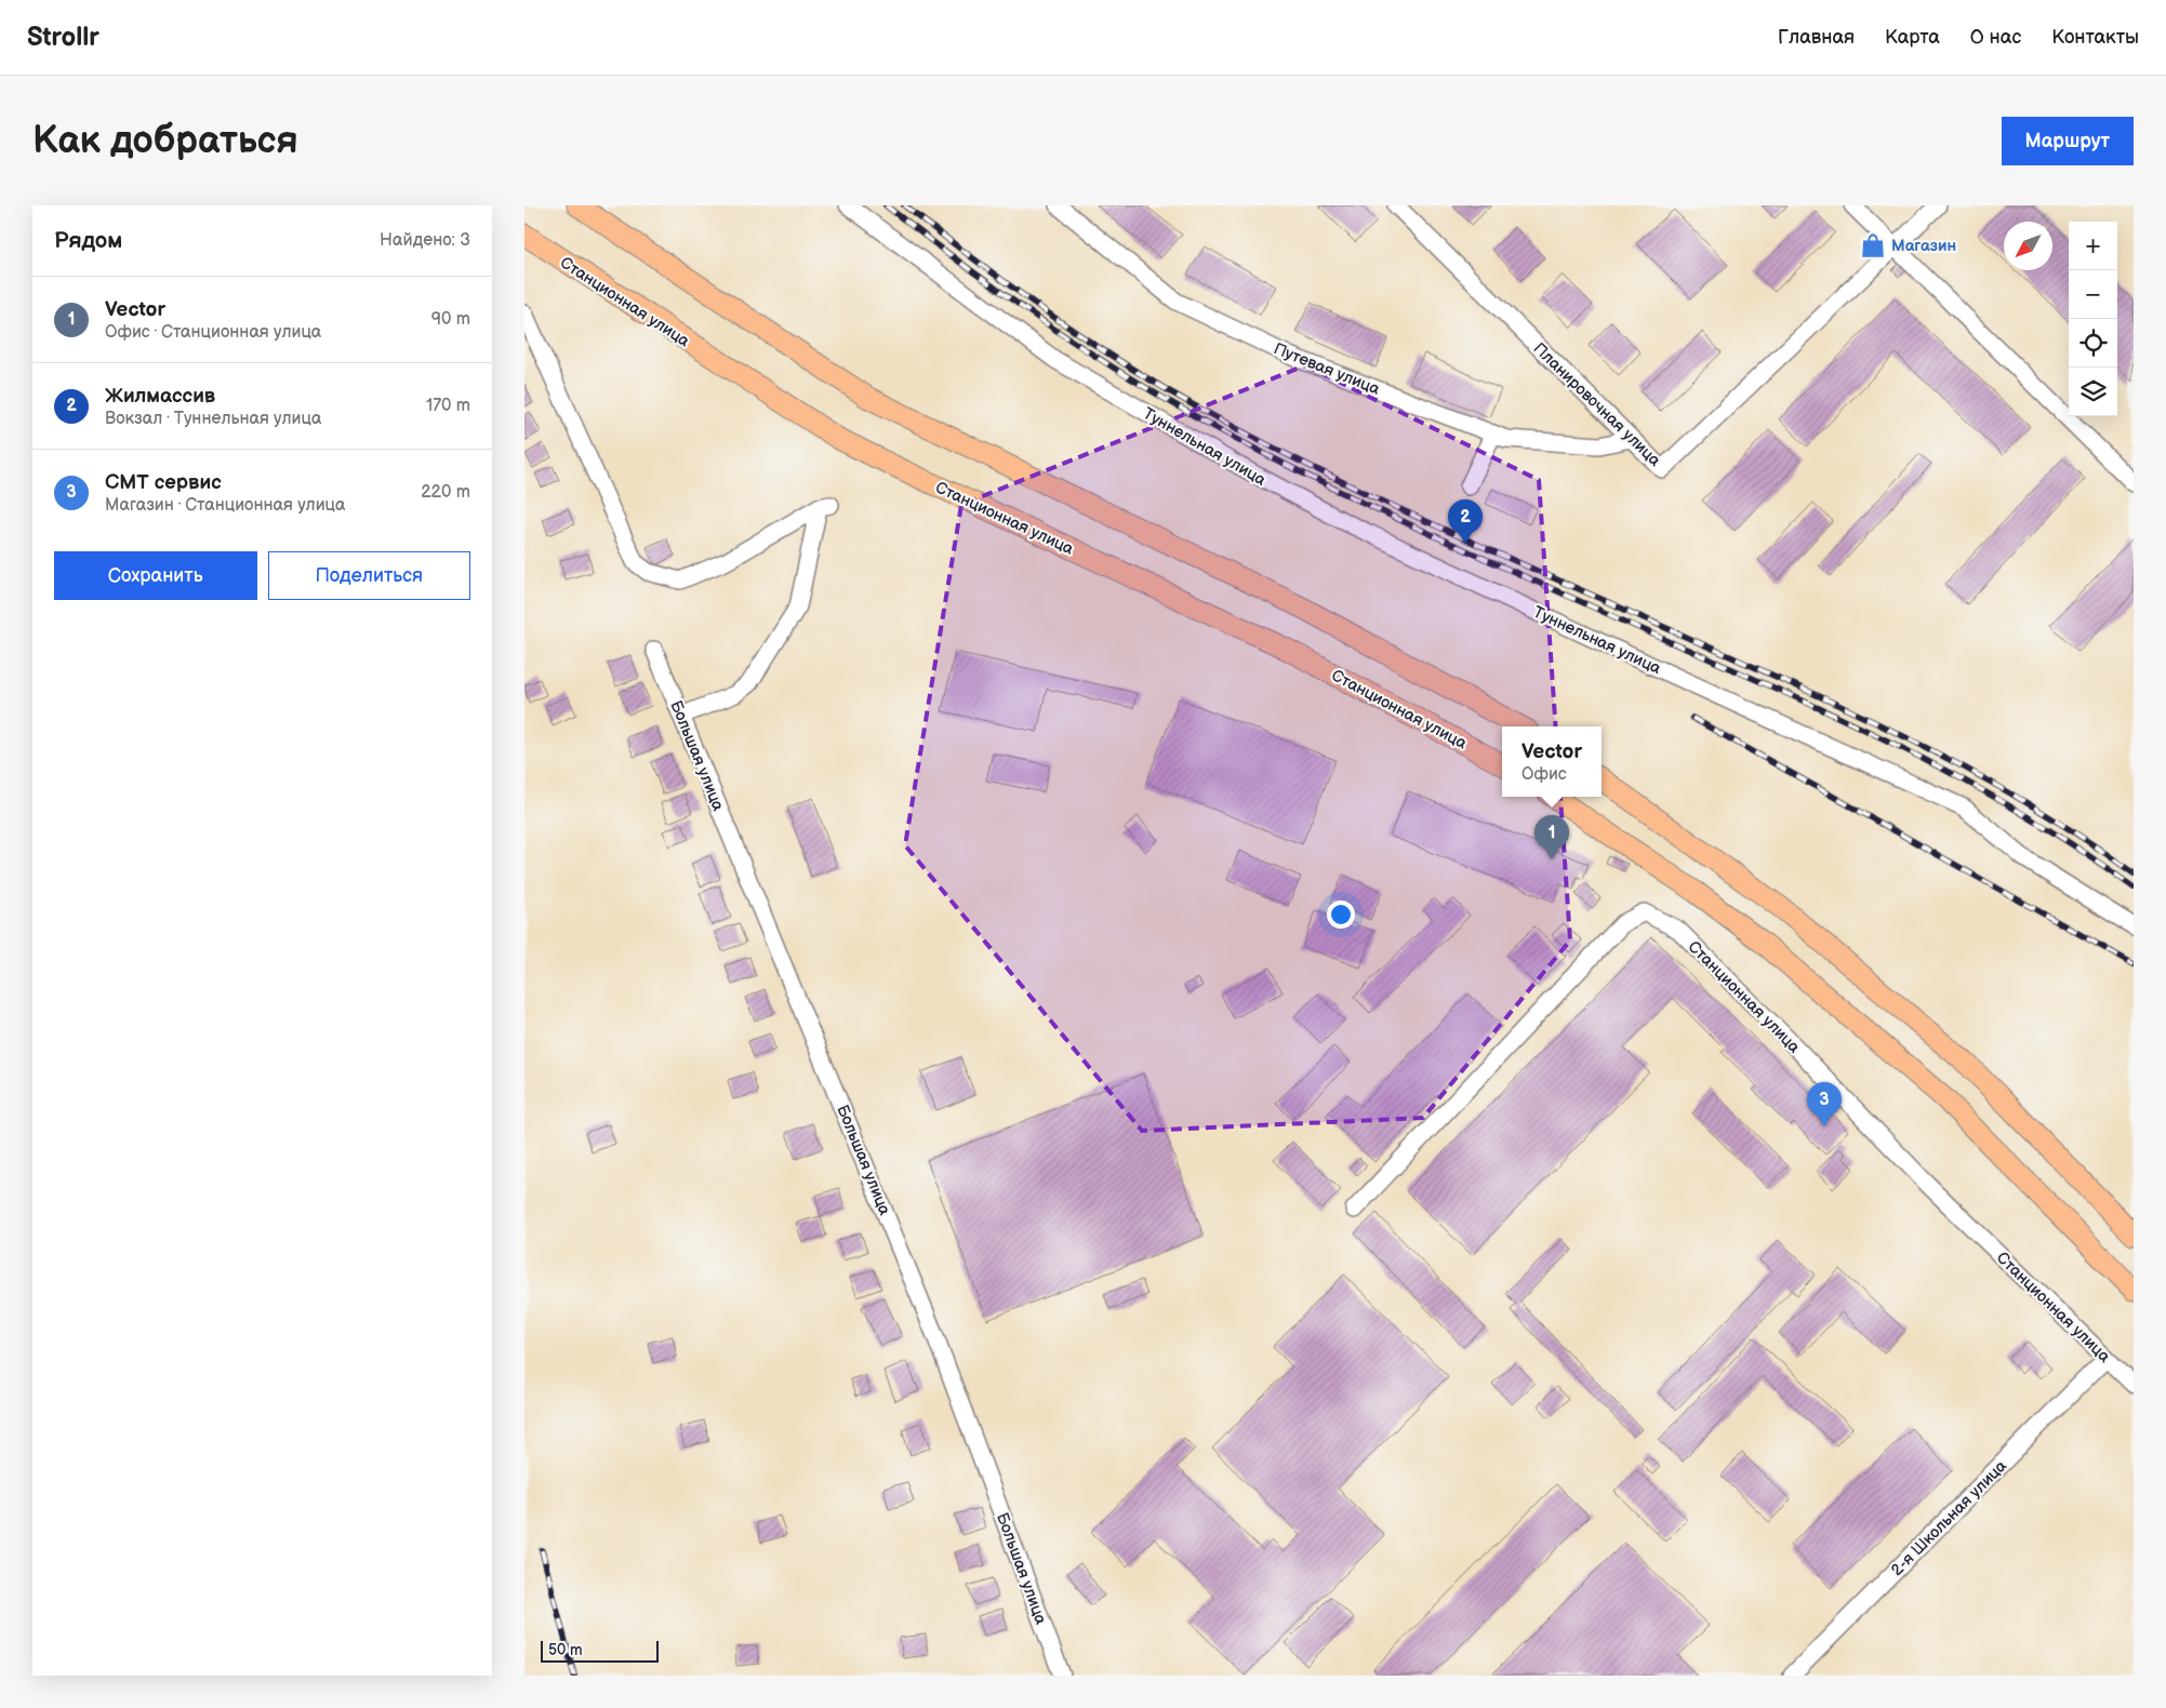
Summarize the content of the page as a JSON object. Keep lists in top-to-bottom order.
{
  "streets": {
    "main road": ["Станционная улица"],
    "street": [
      "Путевая улица",
      "Планировочная улица",
      "Туннельная улица",
      "Большая улица",
      "2-я Школьная улица"
    ]
  },
  "crossings": [
    ["Станционная улица", "2-я Школьная улица"],
    ["Путевая улица", "Планировочная улица"]
  ],
  "places": {
    "shop": ["Магазин"]
  },
  "scale_bar": "50 m",
  "north": "bottom left",
  "page": {
    "header": "Strollr",
    "nav": [
      "Главная",
      "Карта",
      "О нас",
      "Контакты"
    ],
    "buttons": [
      "Маршрут",
      ["Сохранить", "Поделиться"]
    ],
    "title": "Как добраться",
    "heading": ["Рядом", "Найдено: 3"],
    "map_buttons": ["+", "−"],
    "list": [
      {
        "mark": "1",
        "name": "Vector",
        "note": "Офис · Станционная улица",
        "value": "90 m"
      },
      {
        "mark": "2",
        "name": "Жилмассив",
        "note": "Вокзал · Туннельная улица",
        "value": "170 m"
      },
      {
        "mark": "3",
        "name": "СМТ сервис",
        "note": "Магазин · Станционная улица",
        "value": "220 m"
      }
    ],
    "pins": ["2", "1", "3"],
    "popup": ["Vector", "Офис"],
    "scale": "50 m"
  }
}
